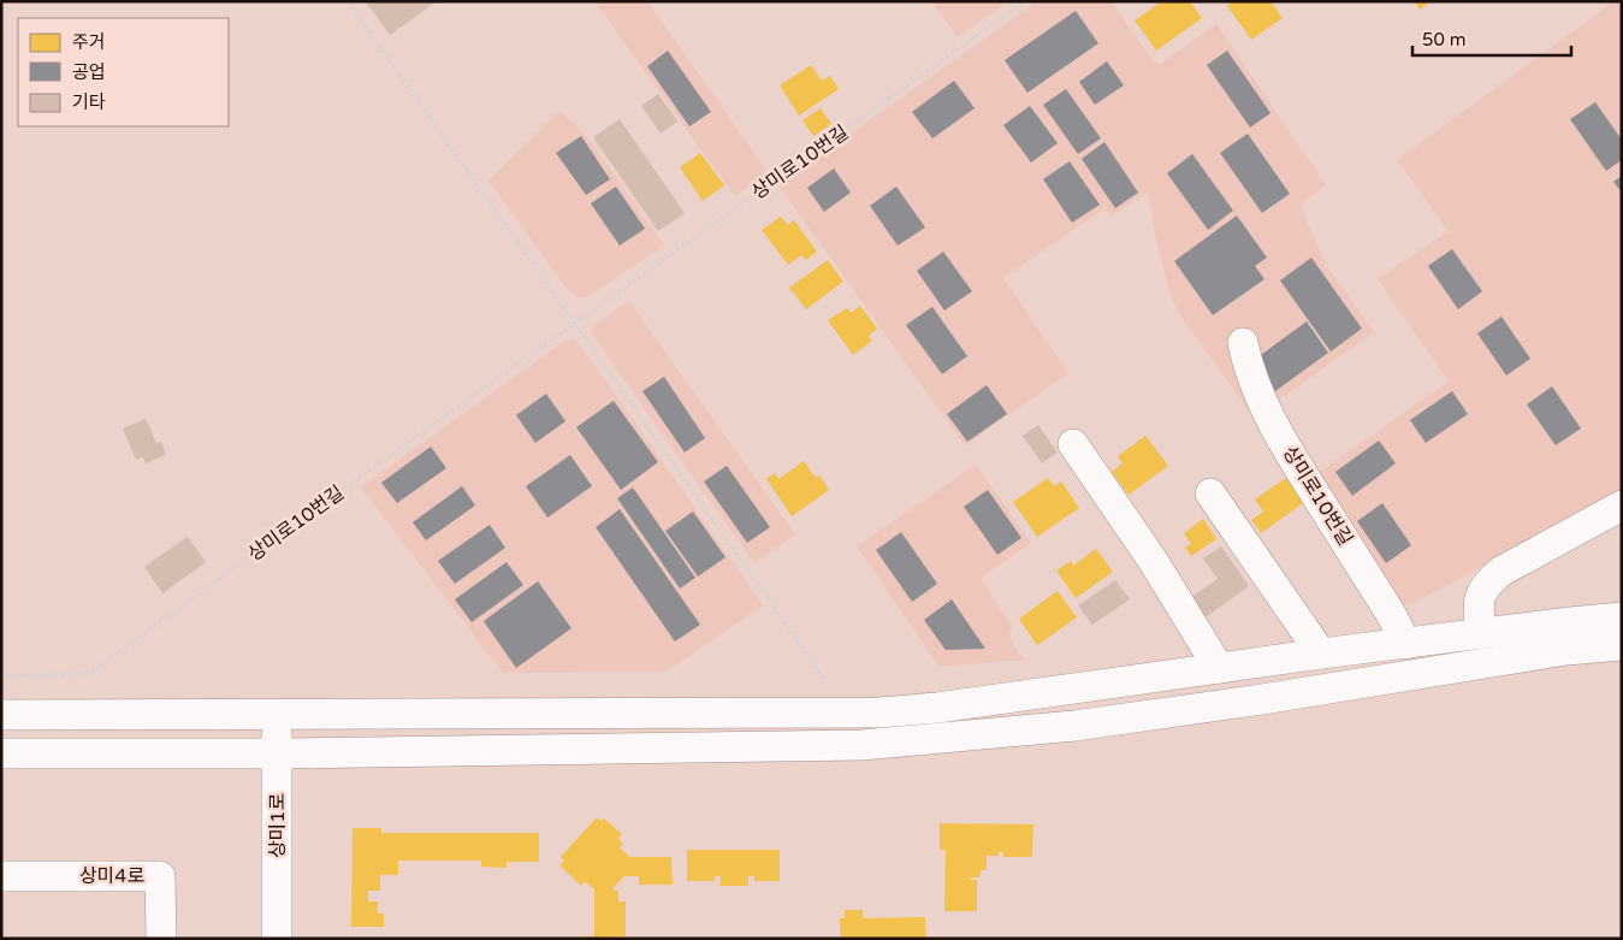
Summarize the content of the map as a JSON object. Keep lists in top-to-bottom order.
{
  "streets": {
    "street": ["상미로10번길", "상미1로", "상미4로"]
  },
  "legend": ["주거", "공업", "기타"],
  "scale_bar": "50 m"
}
